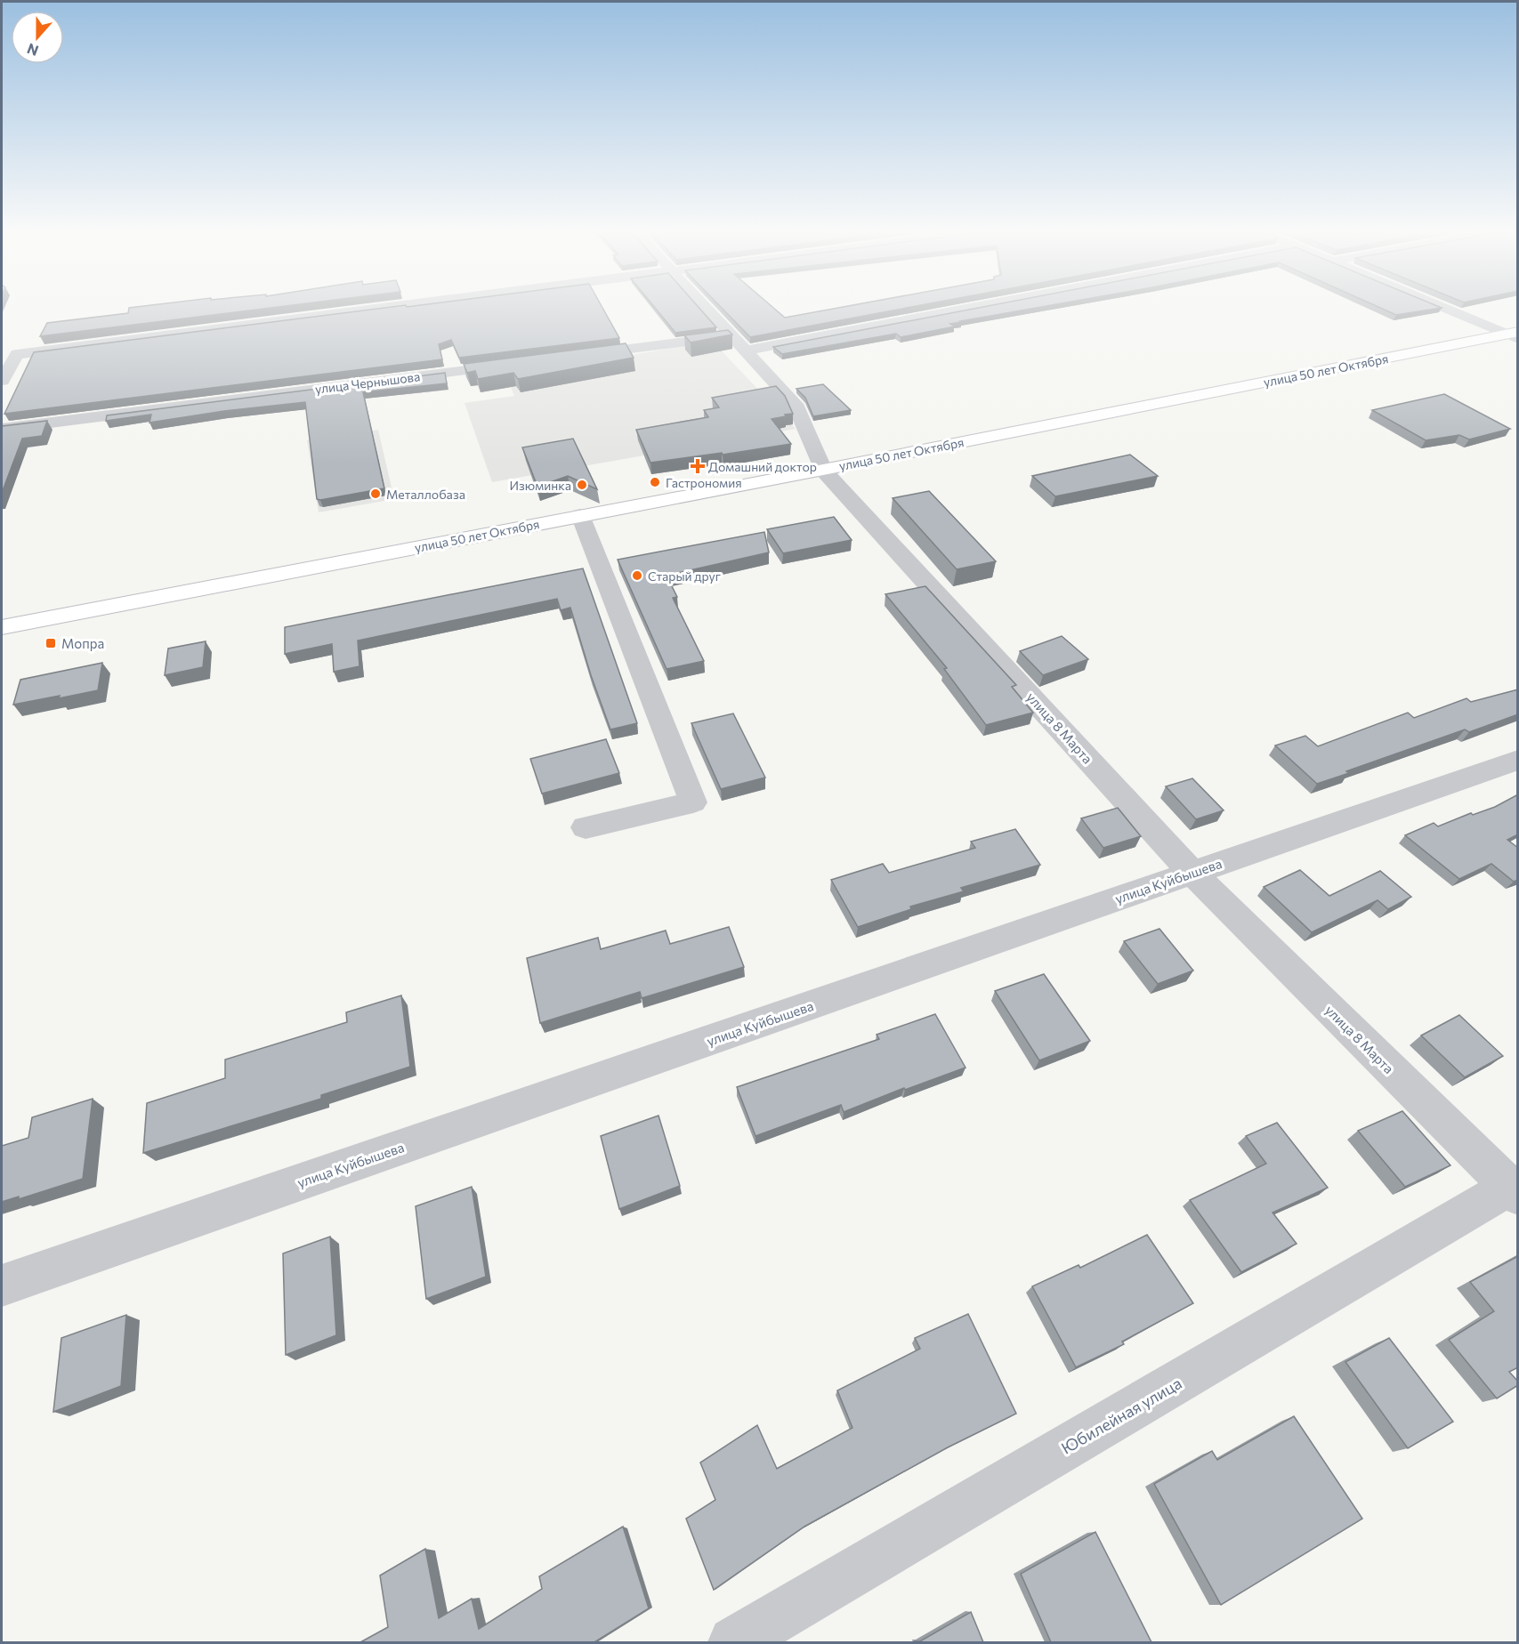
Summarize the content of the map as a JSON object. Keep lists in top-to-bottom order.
{
  "streets": {
    "main road": ["улица 50 лет Октября"],
    "street": [
      "улица Чернышова",
      "улица 8 Марта",
      "улица Куйбышева",
      "Юбилейная улица"
    ]
  },
  "crossings": [
    ["улица 50 лет Октября", "улица 8 Марта"],
    ["улица 8 Марта", "улица Куйбышева"],
    ["улица 8 Марта", "Юбилейная улица"]
  ],
  "places": {
    "health": ["Домашний доктор"],
    "other": [
      "Гастрономия",
      "Изюминка",
      "Металлобаза",
      "Старый друг"
    ],
    "transit": ["Мопра"]
  },
  "north": "bottom"
}
